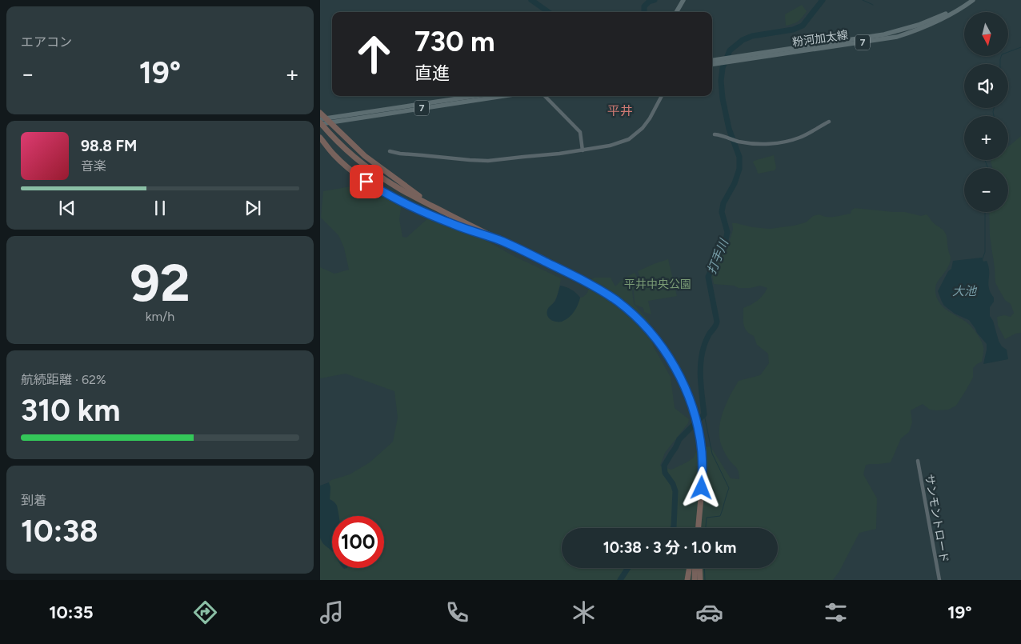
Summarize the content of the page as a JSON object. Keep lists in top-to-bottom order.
{
  "streets": {
    "main road": ["粉河加太線", "7"],
    "street": ["サンモントロード"]
  },
  "districts": ["平井"],
  "water": ["打手川", "大池"],
  "parks": ["平井中央公園"],
  "north": "bottom",
  "page": {
    "tile": [
      "エアコン",
      ["92", "km/h"],
      ["航続距離 · 62%", "310 km"],
      ["到着", "10:38"]
    ],
    "map_buttons": ["+", "−"],
    "turn": ["730 m", "直進"],
    "heat": ["−", "19°", "+"],
    "song": ["98.8 FM", "音楽"],
    "limit": "100",
    "trip": "10:38 · 3 分 · 1.0 km",
    "tabs": ["10:35", "19°"]
  }
}
